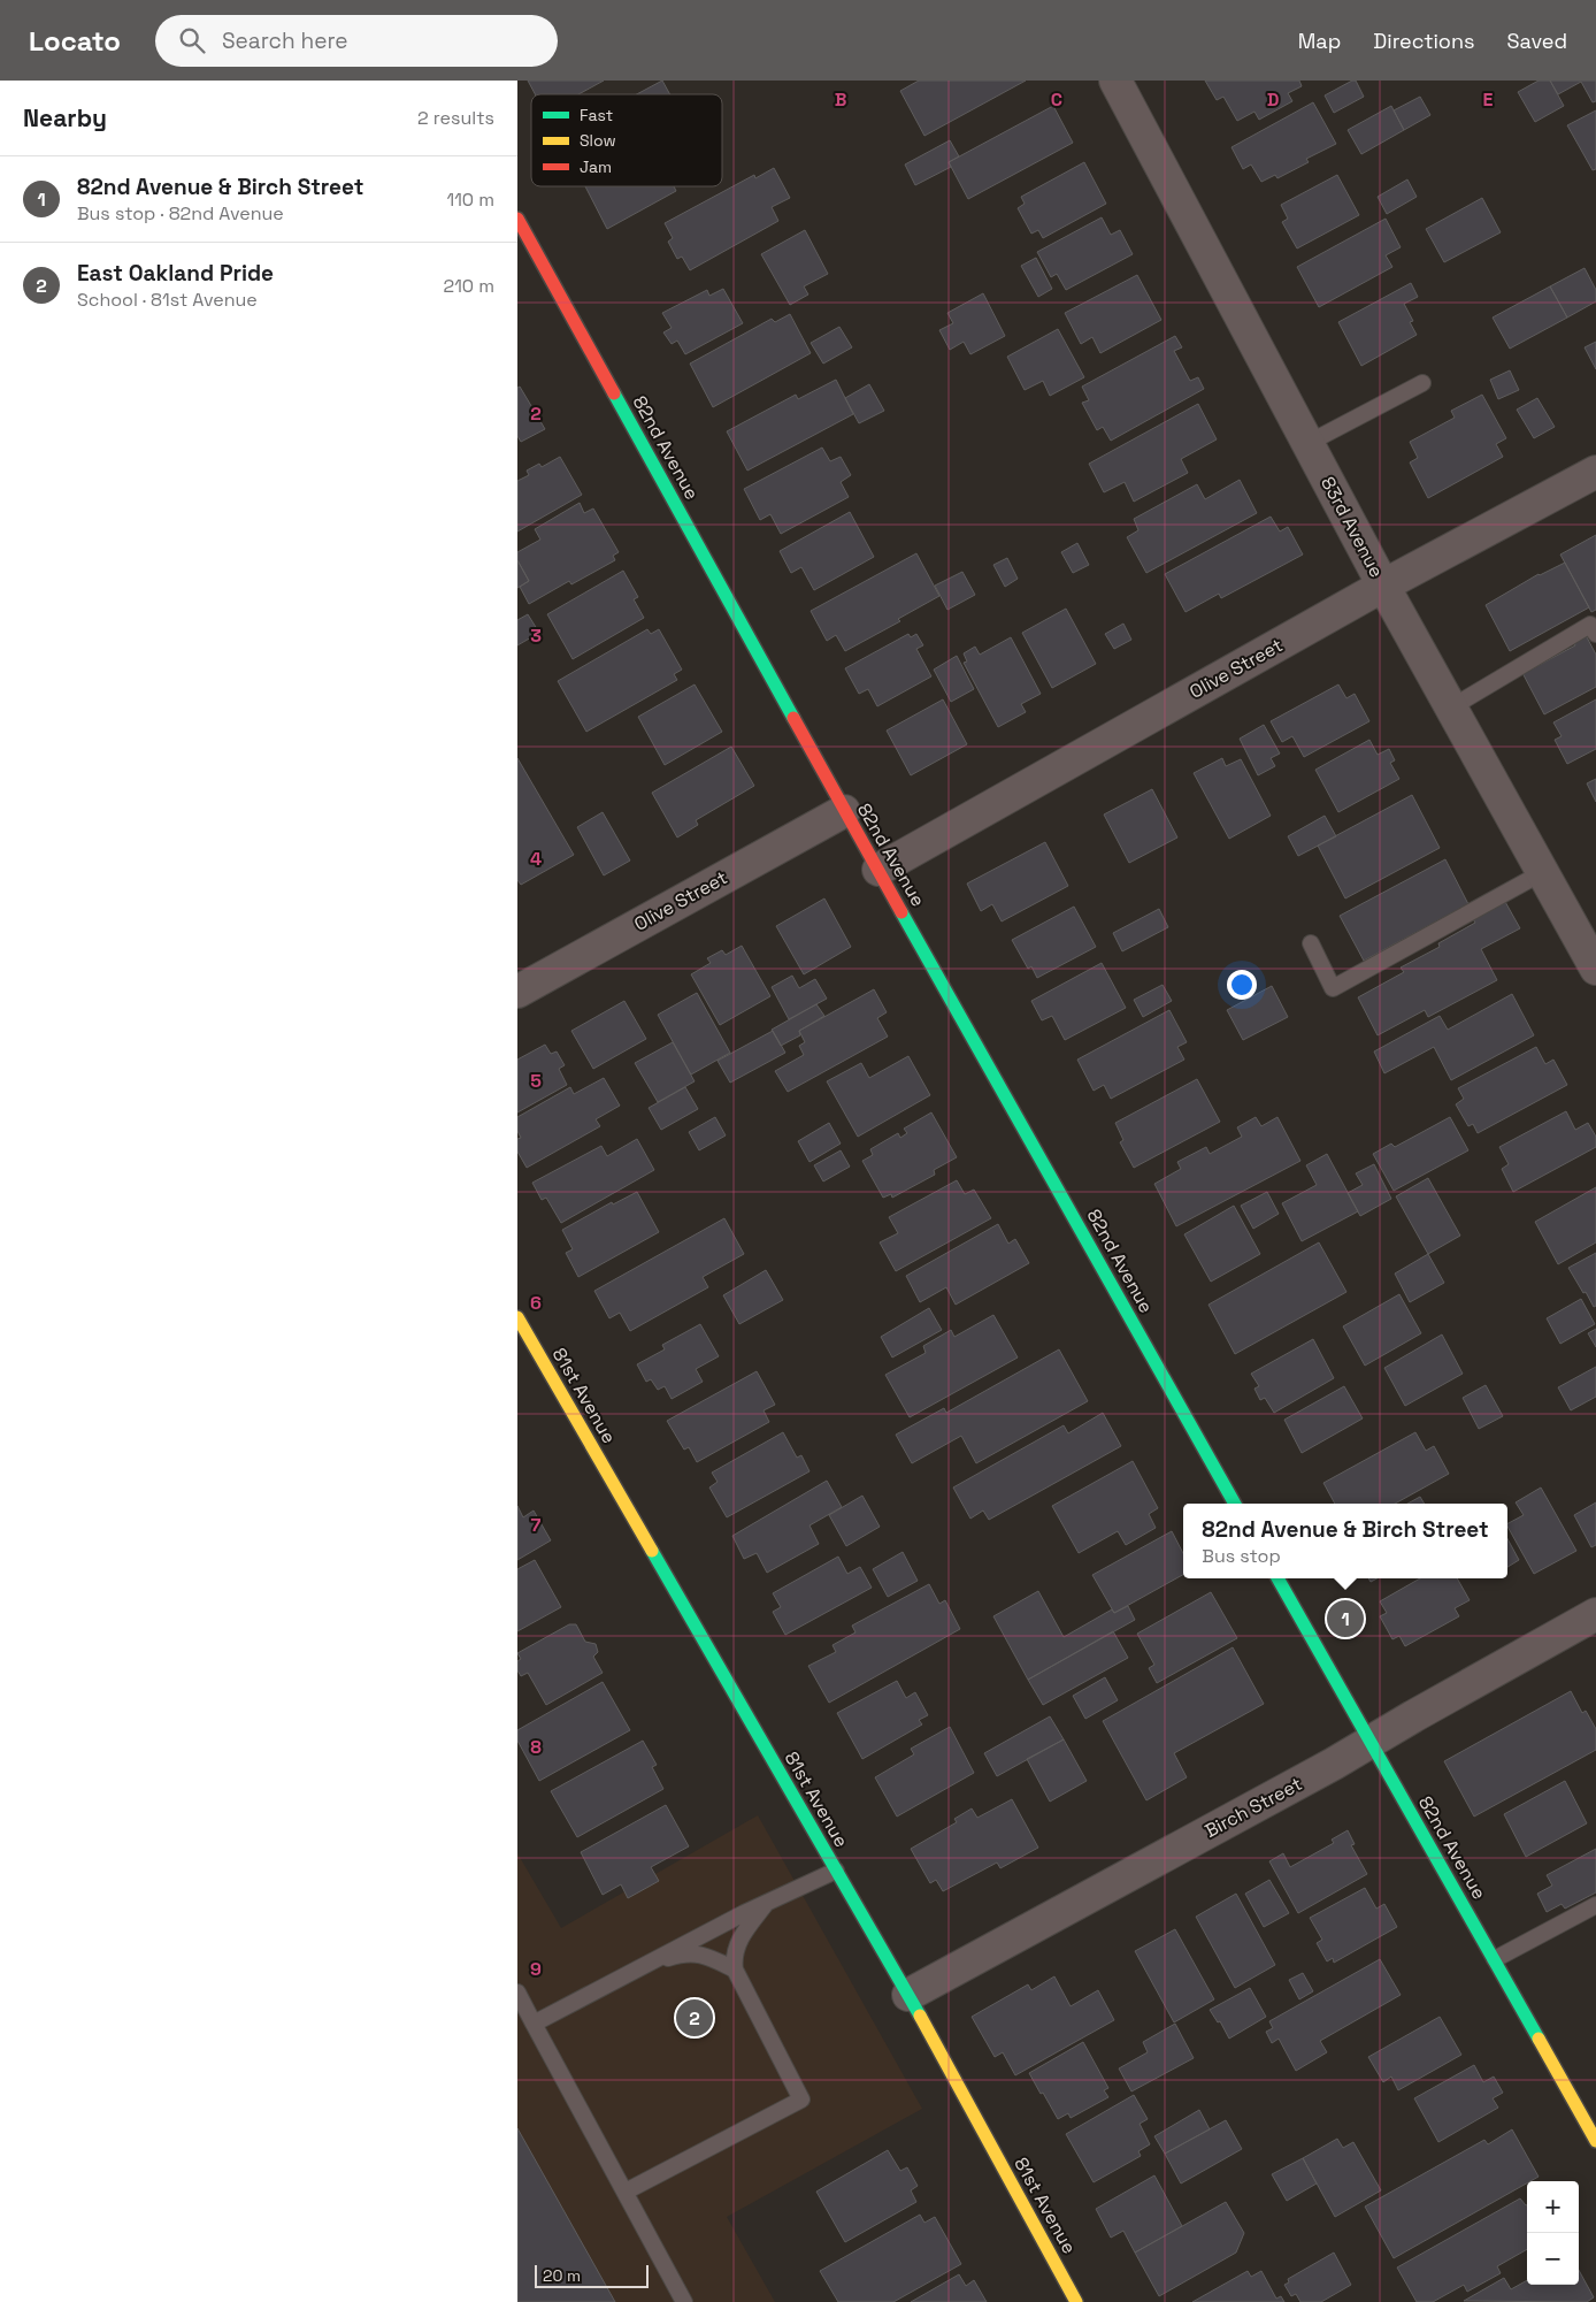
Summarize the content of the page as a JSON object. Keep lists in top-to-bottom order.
{
  "streets": {
    "street": [
      "82nd Avenue",
      "83rd Avenue",
      "Olive Street",
      "81st Avenue",
      "Birch Street"
    ]
  },
  "crossings": [
    ["82nd Avenue", "Olive Street"],
    ["82nd Avenue", "Birch Street"],
    ["83rd Avenue", "Olive Street"],
    ["81st Avenue", "Birch Street"]
  ],
  "legend": ["Fast", "Slow", "Jam"],
  "scale_bar": "20 m",
  "page": {
    "header": "Locato",
    "search": "Search here",
    "nav": ["Map", "Directions", "Saved"],
    "heading": ["Nearby", "2 results"],
    "list": [
      {
        "mark": "1",
        "name": "82nd Avenue & Birch Street",
        "note": "Bus stop · 82nd Avenue",
        "value": "110 m"
      },
      {
        "mark": "2",
        "name": "East Oakland Pride",
        "note": "School · 81st Avenue",
        "value": "210 m"
      }
    ],
    "popup": ["82nd Avenue & Birch Street", "Bus stop"],
    "pins": ["1", "2"],
    "map_buttons": ["+", "−"],
    "scale": "20 m"
  },
  "grid": {
    "columns": [
      "B",
      "C",
      "D",
      "E"
    ],
    "rows": [
      "2",
      "3",
      "4",
      "5",
      "6",
      "7",
      "8",
      "9"
    ]
  }
}
